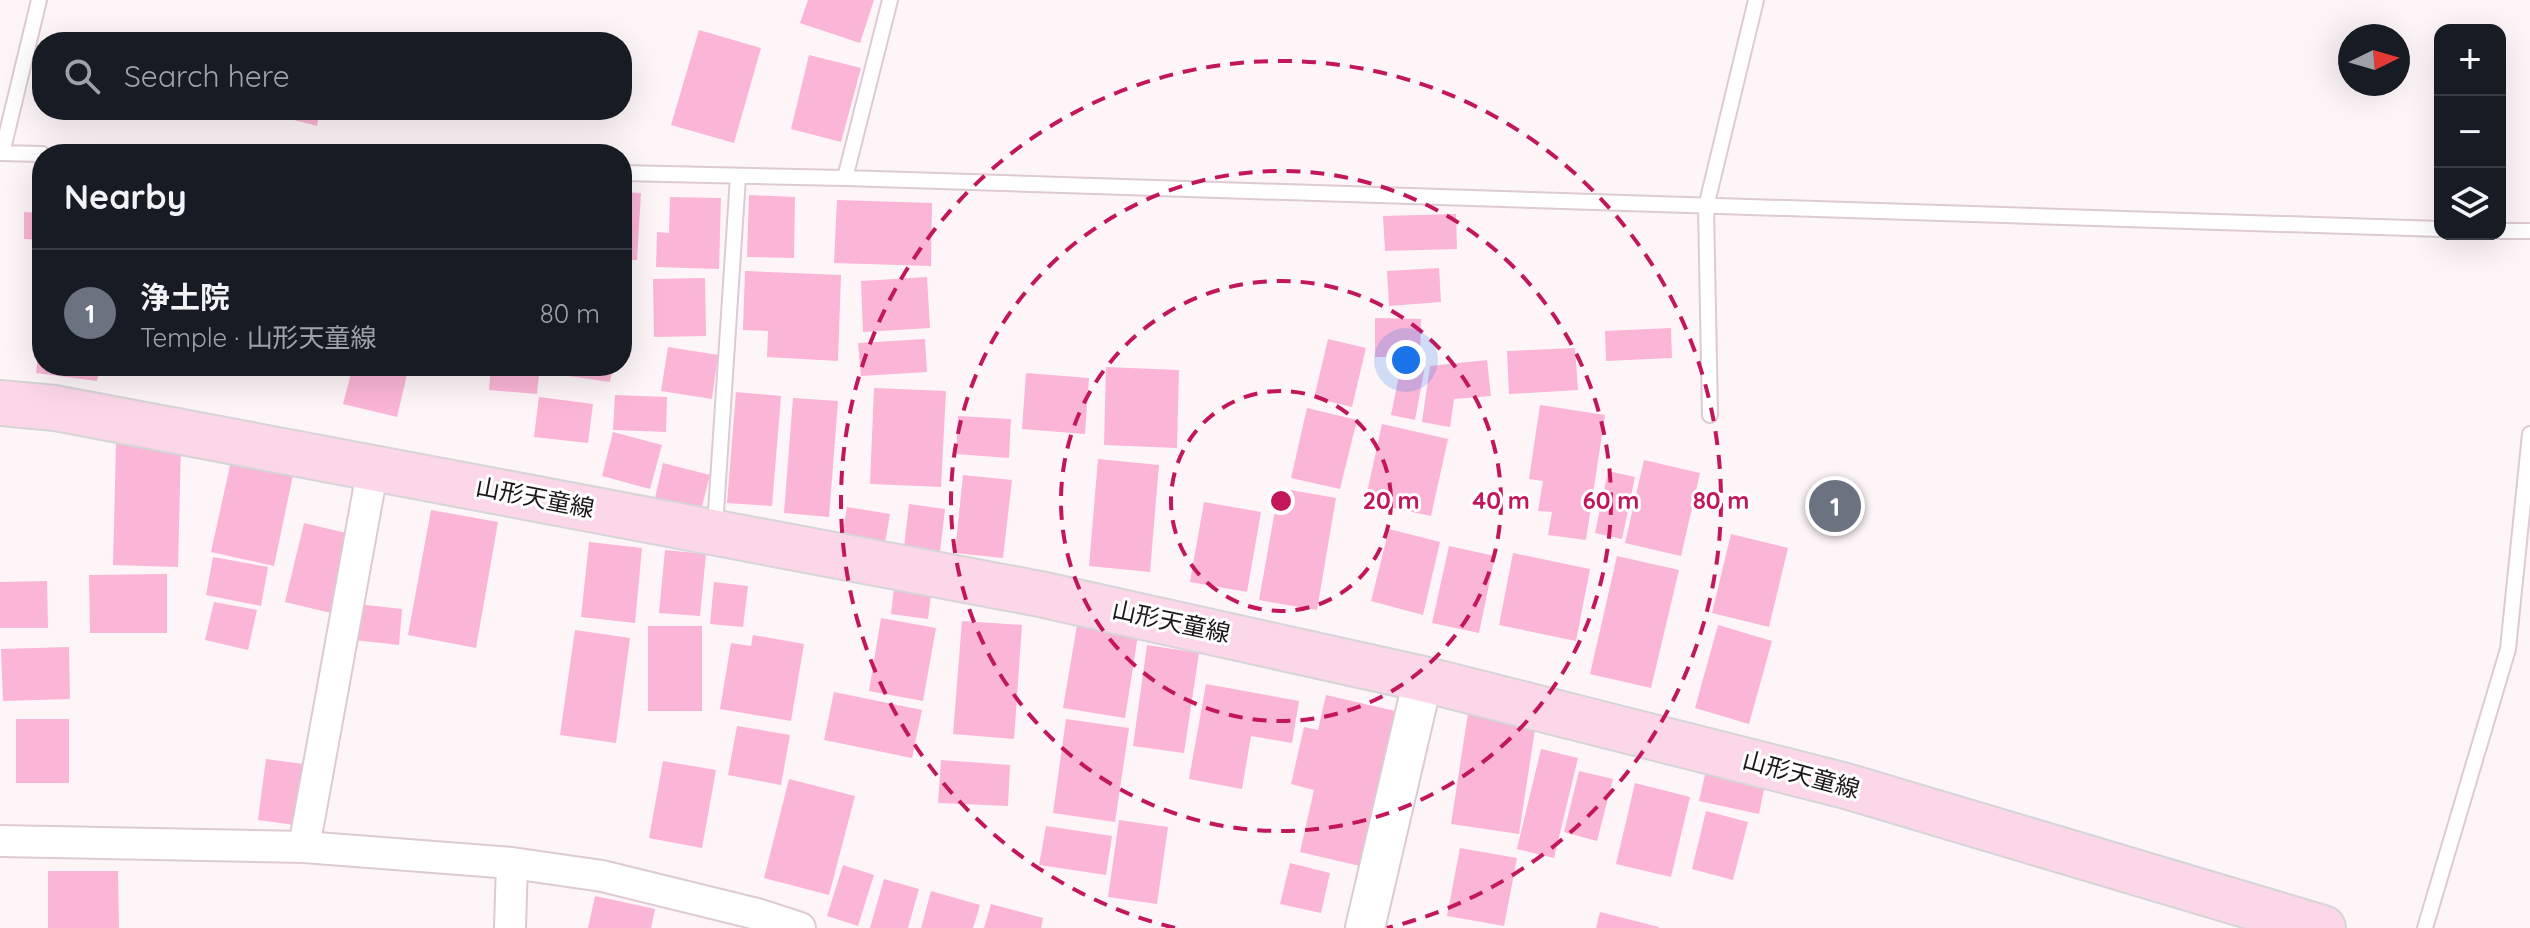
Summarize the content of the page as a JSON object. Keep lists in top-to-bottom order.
{
  "streets": {
    "main road": ["山形天童線"]
  },
  "north": "right",
  "page": {
    "map_buttons": ["+", "−"],
    "search": "Search here",
    "heading": "Nearby",
    "list": [
      {
        "mark": "1",
        "name": "浄土院",
        "note": "Temple · 山形天童線",
        "value": "80 m"
      }
    ],
    "pins": "1"
  },
  "rings": [
    "20 m",
    "40 m",
    "60 m",
    "80 m"
  ]
}
